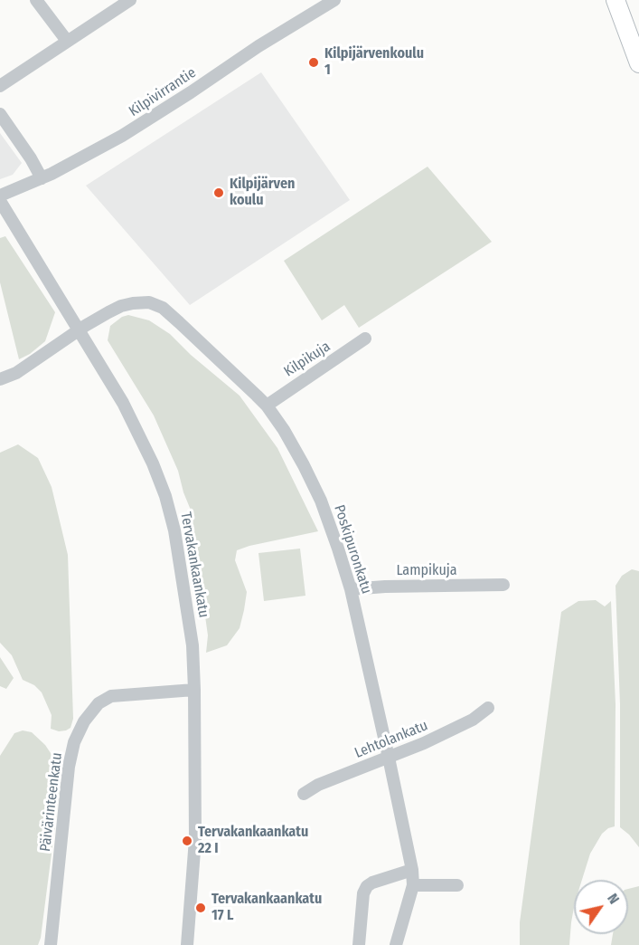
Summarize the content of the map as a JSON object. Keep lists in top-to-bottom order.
{
  "streets": {
    "street": [
      "Kilpivirrantie",
      "Kilpikuja",
      "Poskipuronkatu",
      "Tervakankaankatu",
      "Lampikuja",
      "Lehtolankatu",
      "Päivärinteenkatu"
    ]
  },
  "crossings": [
    ["Kilpikuja", "Poskipuronkatu"],
    ["Poskipuronkatu", "Tervakankaankatu"],
    ["Poskipuronkatu", "Lampikuja"],
    ["Poskipuronkatu", "Lehtolankatu"],
    ["Tervakankaankatu", "Päivärinteenkatu"]
  ],
  "places": [
    "Kilpijärvenkoulu 1",
    "Kilpijärven koulu",
    "Tervakankaankatu 22 I",
    "Tervakankaankatu 17 L"
  ],
  "north": "top right"
}
